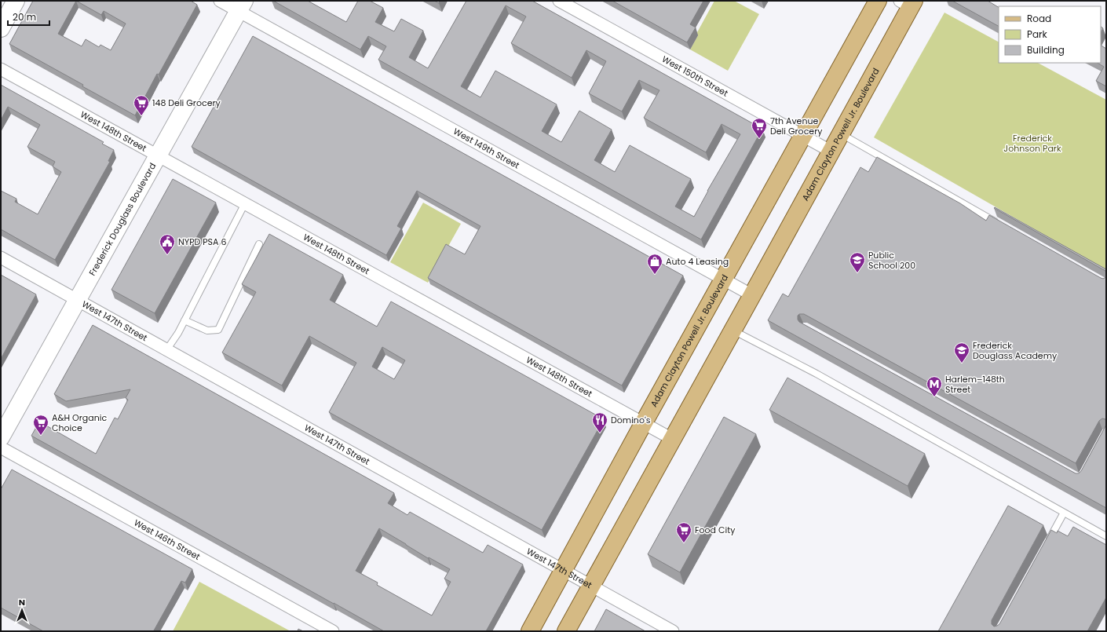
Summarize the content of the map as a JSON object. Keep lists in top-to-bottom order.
{
  "streets": {
    "main road": ["Adam Clayton Powell Jr. Boulevard", "Frederick Douglass Boulevard"],
    "street": [
      "West 150th Street",
      "West 148th Street",
      "West 149th Street",
      "West 147th Street",
      "West 146th Street"
    ]
  },
  "crossings": [
    ["West 150th Street", "Adam Clayton Powell Jr. Boulevard"],
    ["West 148th Street", "Adam Clayton Powell Jr. Boulevard"],
    ["West 148th Street", "Frederick Douglass Boulevard"],
    ["Adam Clayton Powell Jr. Boulevard", "West 149th Street"],
    ["Adam Clayton Powell Jr. Boulevard", "West 147th Street"],
    ["West 149th Street", "Frederick Douglass Boulevard"],
    ["Frederick Douglass Boulevard", "West 147th Street"]
  ],
  "parks": ["Frederick Johnson Park"],
  "places": {
    "supermarket": [
      "148 Deli Grocery",
      "7th Avenue Deli Grocery",
      "A&H Organic Choice",
      "Food City"
    ],
    "public building": ["NYPD PSA 6"],
    "school or university": ["Public School 200", "Frederick Douglass Academy"],
    "shop": ["Auto 4 Leasing"],
    "metro station": ["Harlem–148th Street"],
    "restaurant": ["Domino's"]
  },
  "legend": ["Road", "Park", "Building"],
  "scale_bar": "20 m",
  "north": "top"
}
